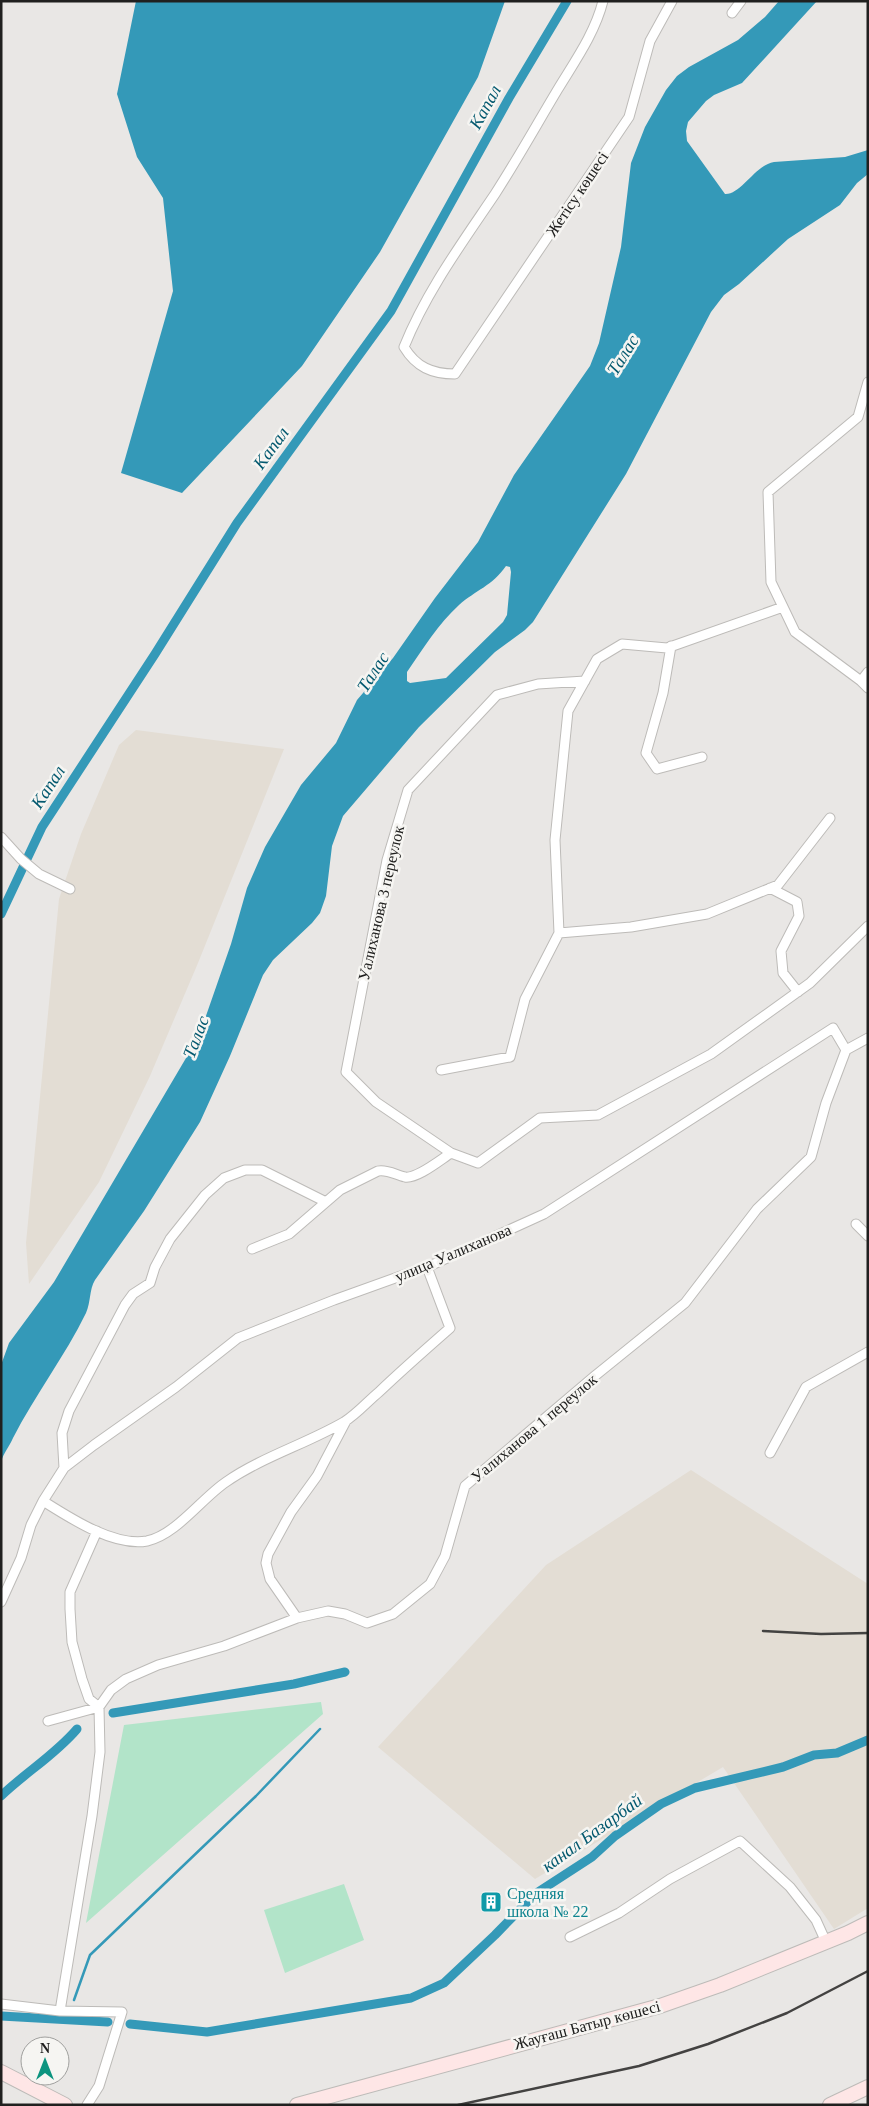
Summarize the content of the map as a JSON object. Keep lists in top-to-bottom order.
{
  "streets": {
    "main road": ["Жауғаш Батыр көшесі"],
    "street": [
      "Жетісу көшесі",
      "Уалиханова 3 переулок",
      "улица Уалиханова",
      "Уалиханова 1 переулок"
    ]
  },
  "crossings": [
    ["улица Уалиханова", "Уалиханова 1 переулок"]
  ],
  "water": ["Капал", "Талас", "канал Базарбай"],
  "places": {
    "building": ["Средняя школа № 22"]
  },
  "north": "top"
}
